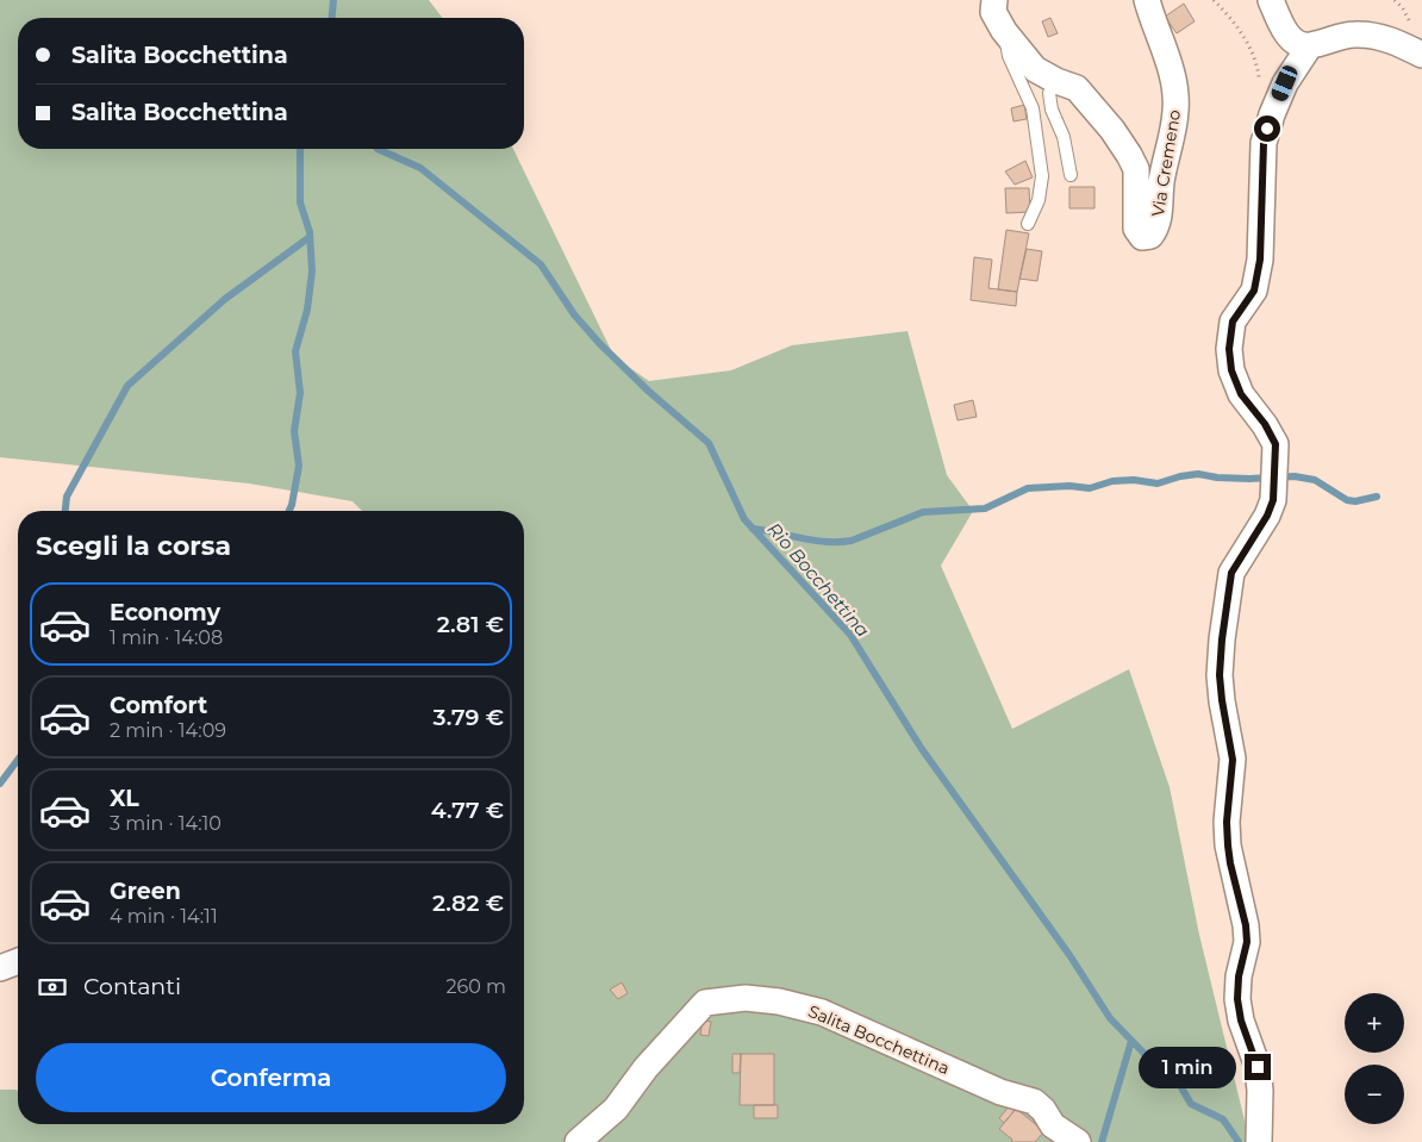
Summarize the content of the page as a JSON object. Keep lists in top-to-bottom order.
{
  "streets": {
    "street": ["Via Cremeno", "Salita Bocchettina"]
  },
  "water": ["Rio Bocchettina"],
  "page": {
    "banner": ["Salita Bocchettina", "Salita Bocchettina"],
    "heading": "Scegli la corsa",
    "list": [
      {
        "name": "Economy",
        "note": "1 min · 14:08",
        "value": "2.81 €"
      },
      {
        "name": "Comfort",
        "note": "2 min · 14:09",
        "value": "3.79 €"
      },
      {
        "name": "XL",
        "note": "3 min · 14:10",
        "value": "4.77 €"
      },
      {
        "name": "Green",
        "note": "4 min · 14:11",
        "value": "2.82 €"
      }
    ],
    "pay": ["Contanti", "260 m"],
    "map_buttons": ["+", "−"],
    "buttons": "Conferma",
    "bubble": "1 min"
  }
}
